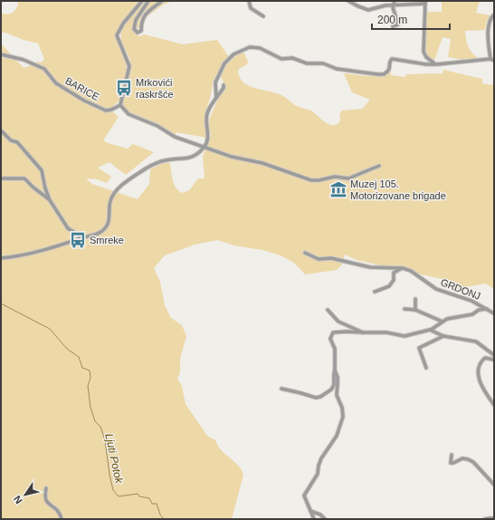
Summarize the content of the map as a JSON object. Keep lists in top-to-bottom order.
{
  "streets": {
    "street": ["BARICE", "GRDONJ"]
  },
  "water": ["Ljuti Potok"],
  "places": {
    "bus stop": ["Mrkovići raskršće", "Smreke"],
    "museum": ["Muzej 105. Motorizovane brigade"]
  },
  "scale_bar": "200 m",
  "north": "bottom left"
}
